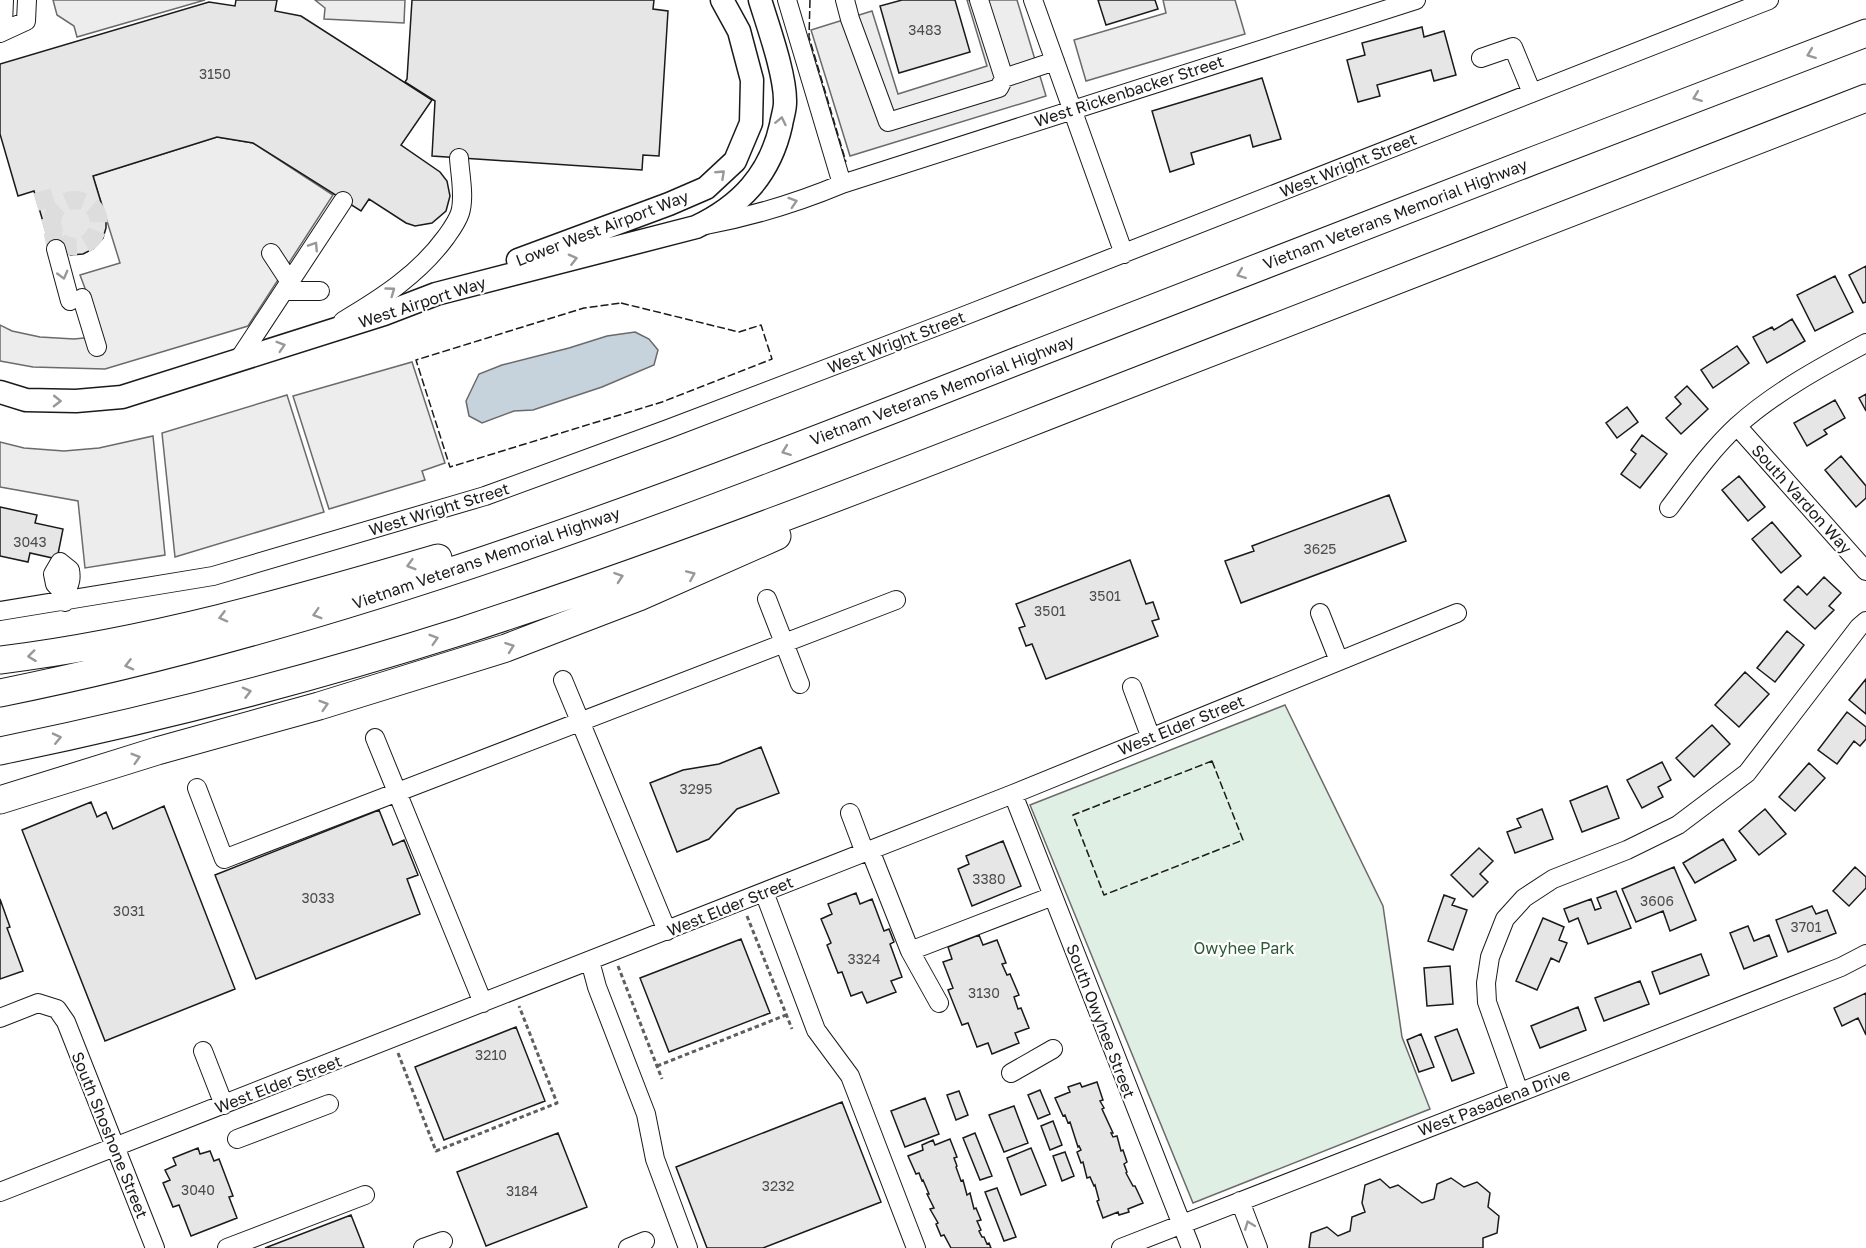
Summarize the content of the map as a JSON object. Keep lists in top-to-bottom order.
{
  "streets": {
    "highway": ["Vietnam Veterans Memorial Highway"],
    "main road": ["Lower West Airport Way", "West Airport Way"],
    "street": [
      "West Rickenbacker Street",
      "West Wright Street",
      "South Vardon Way",
      "West Elder Street",
      "South Owyhee Street",
      "West Pasadena Drive",
      "South Shoshone Street"
    ]
  },
  "crossings": [
    ["West Rickenbacker Street", "West Airport Way"],
    ["Lower West Airport Way", "West Airport Way"],
    ["West Elder Street", "South Owyhee Street"],
    ["West Elder Street", "South Shoshone Street"],
    ["South Owyhee Street", "West Pasadena Drive"]
  ],
  "one_way": ["Lower West Airport Way", "West Airport Way"],
  "parks": ["Owyhee Park"],
  "house_numbers": [
    "3483",
    "3150",
    "3043",
    "3625",
    "3501",
    "3501",
    "3295",
    "3380",
    "3033",
    "3606",
    "3031",
    "3701",
    "3324",
    "3130",
    "3210",
    "3232",
    "3040",
    "3184"
  ]
}
